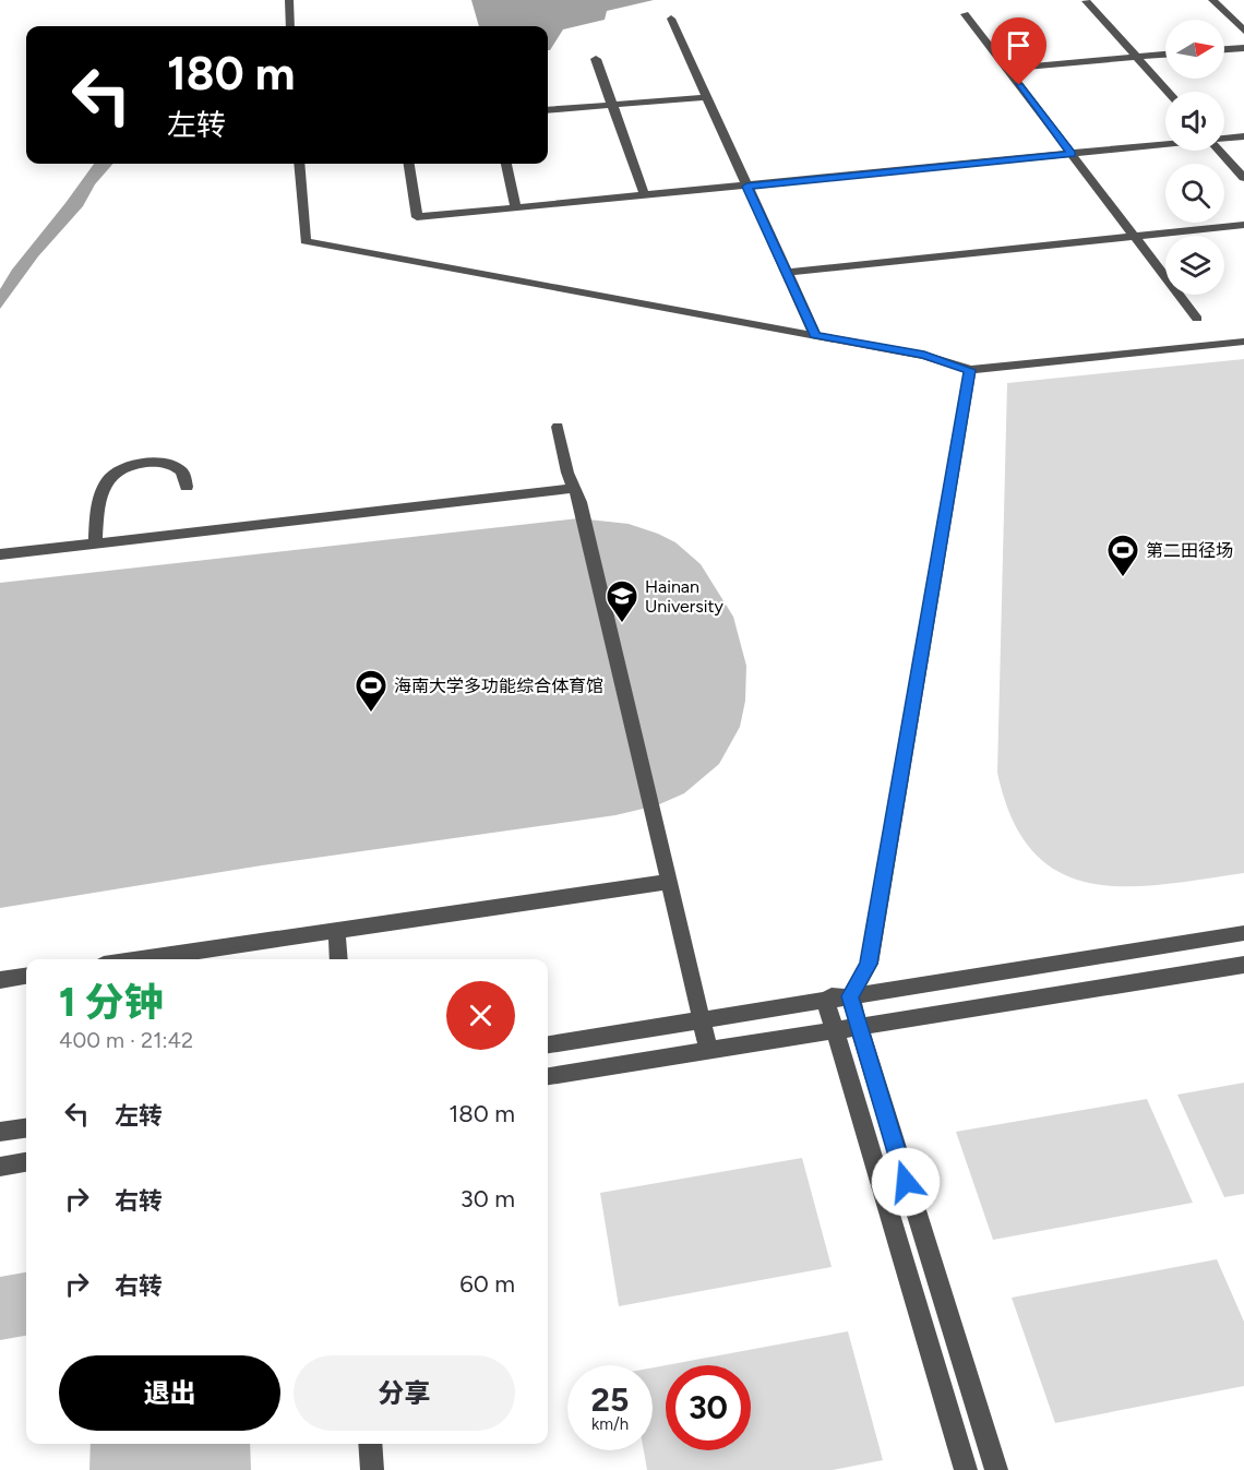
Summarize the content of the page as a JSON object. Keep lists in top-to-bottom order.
{
  "places": {
    "sports": ["第二田径场", "海南大学多功能综合体育馆"],
    "school or university": ["Hainan University"]
  },
  "north": "right",
  "page": {
    "turn": ["180 m", "左转"],
    "heading": ["1 分钟", "400 m · 21:42"],
    "list": [
      {
        "name": "左转",
        "value": "180 m"
      },
      {
        "name": "右转",
        "value": "30 m"
      },
      {
        "name": "右转",
        "value": "60 m"
      }
    ],
    "buttons": ["退出", "分享"],
    "speed": "25 km/h",
    "limit": "30"
  }
}
